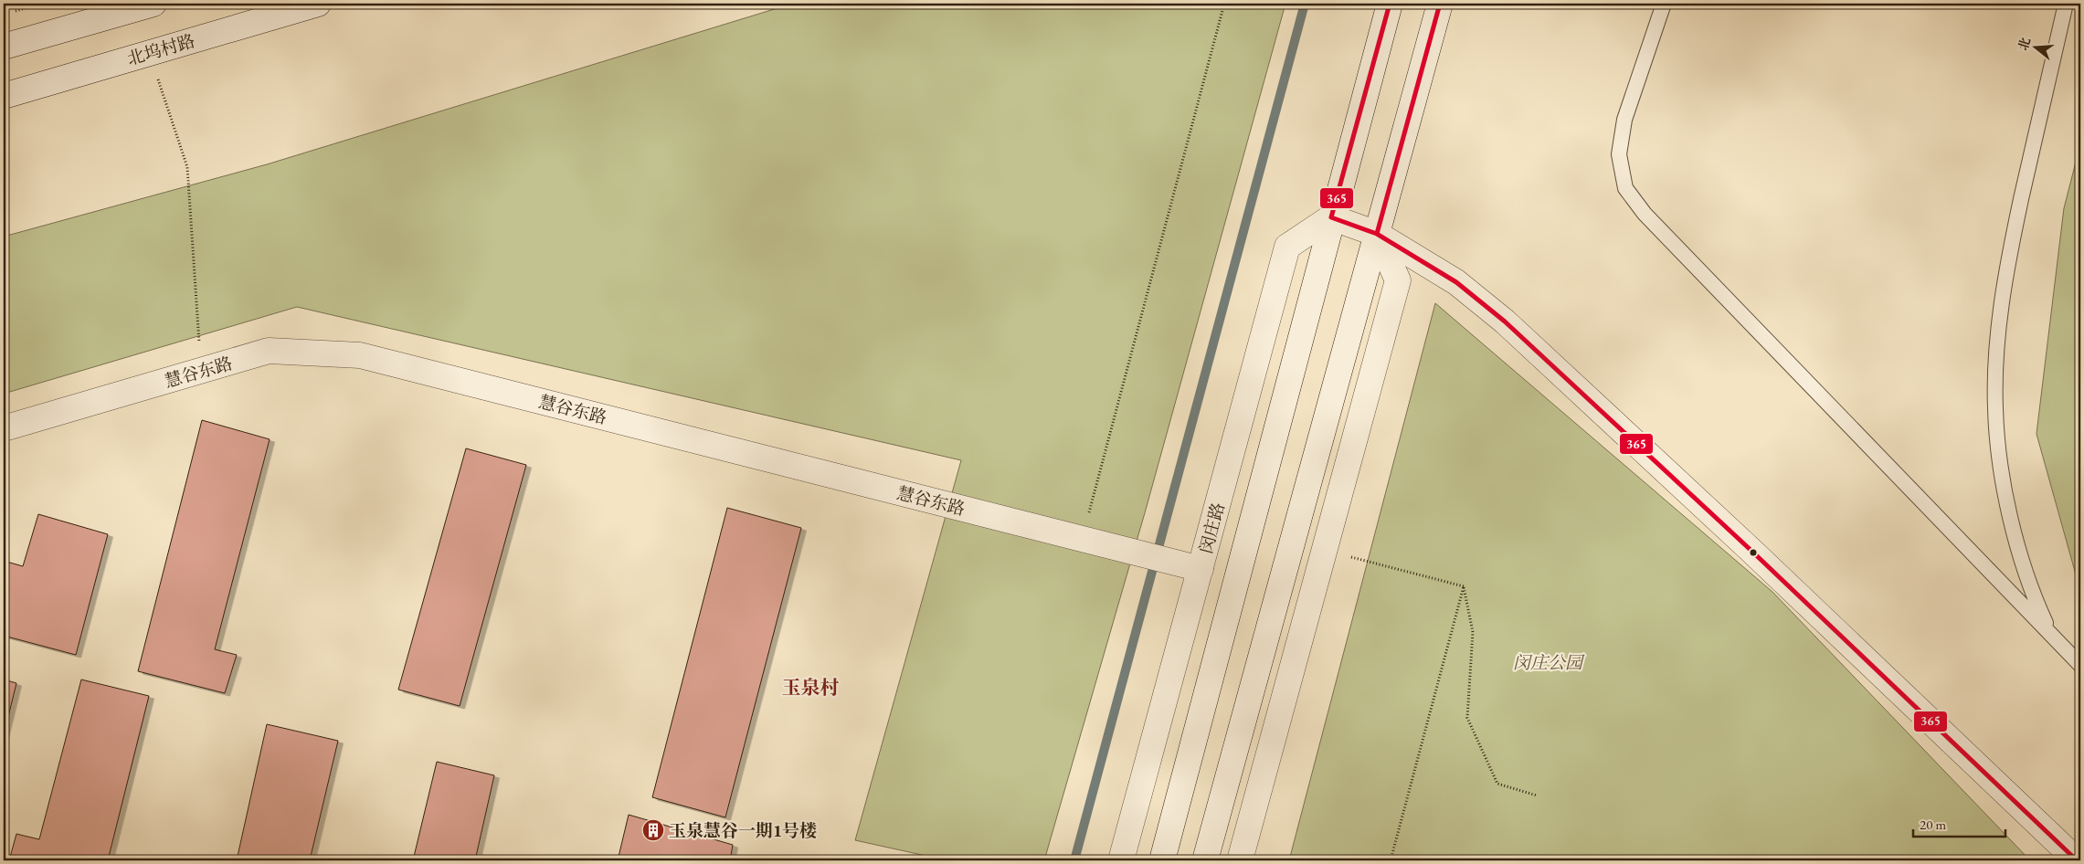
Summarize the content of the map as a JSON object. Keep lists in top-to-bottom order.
{
  "streets": {
    "street": ["北坞村路", "慧谷东路", "闵庄路"]
  },
  "crossings": [
    ["慧谷东路", "闵庄路"]
  ],
  "districts": ["玉泉村"],
  "parks": ["闵庄公园"],
  "places": {
    "building": ["玉泉慧谷一期1号楼"]
  },
  "lines": ["transit line 365"],
  "scale_bar": "20 m",
  "north": "left"
}
